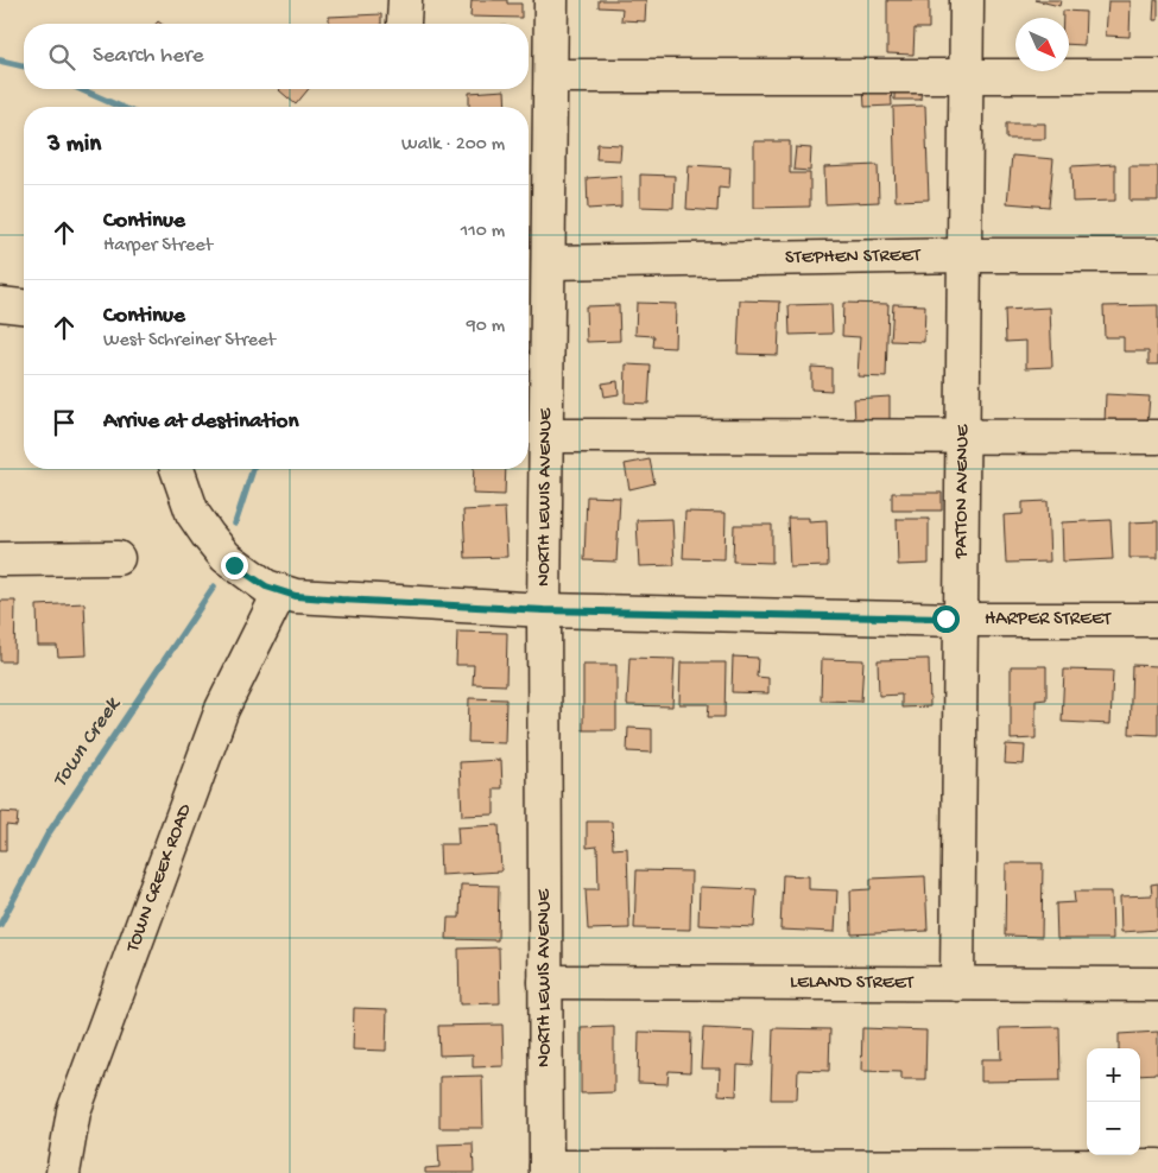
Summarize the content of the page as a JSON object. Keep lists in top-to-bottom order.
{
  "streets": {
    "street": [
      "STEPHEN STREET",
      "PATTON AVENUE",
      "NORTH LEWIS AVENUE",
      "HARPER STREET",
      "TOWN CREEK ROAD",
      "LELAND STREET"
    ]
  },
  "crossings": [
    ["STEPHEN STREET", "PATTON AVENUE"],
    ["STEPHEN STREET", "NORTH LEWIS AVENUE"],
    ["PATTON AVENUE", "HARPER STREET"],
    ["PATTON AVENUE", "LELAND STREET"],
    ["NORTH LEWIS AVENUE", "HARPER STREET"],
    ["NORTH LEWIS AVENUE", "LELAND STREET"],
    ["HARPER STREET", "TOWN CREEK ROAD"]
  ],
  "water": ["Town Creek"],
  "north": "bottom right",
  "page": {
    "search": "Search here",
    "heading": ["3 min", "Walk · 200 m"],
    "list": [
      ["Continue", "Harper Street", "110 m"],
      ["Continue", "West Schreiner Street", "90 m"],
      "Arrive at destination"
    ],
    "map_buttons": ["+", "−"]
  }
}
